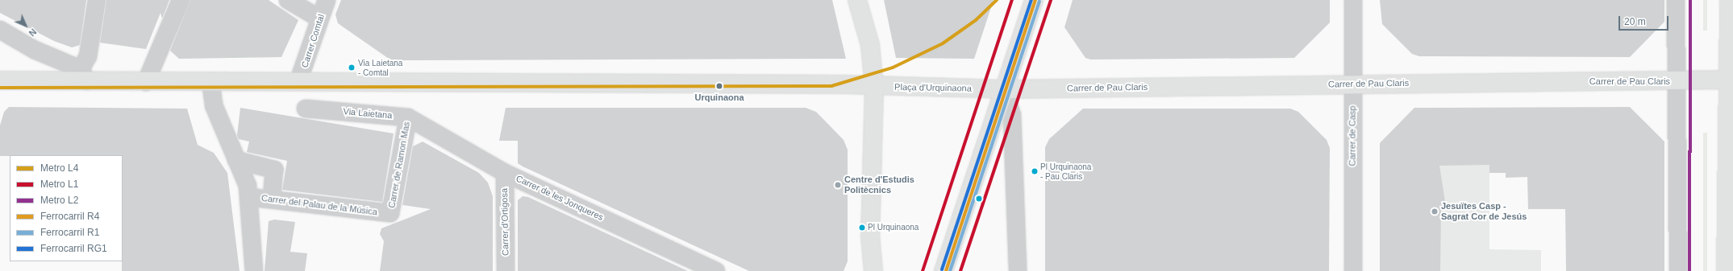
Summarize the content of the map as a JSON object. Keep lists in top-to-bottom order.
{
  "streets": {
    "main road": ["Carrer de Pau Claris", "Plaça d'Urquinaona"],
    "street": [
      "Carrer Comtal",
      "Via Laietana",
      "Carrer de Casp",
      "Carrer de Ramon Mas",
      "Carrer de les Jonqueres",
      "Carrer del Palau de la Música",
      "Carrer d'Ortigosa"
    ]
  },
  "crossings": [
    ["Carrer de Pau Claris", "Plaça d'Urquinaona"],
    ["Carrer de Pau Claris", "Carrer de Casp"],
    ["Via Laietana", "Carrer de Ramon Mas"],
    ["Via Laietana", "Carrer de les Jonqueres"],
    ["Carrer de Ramon Mas", "Carrer de les Jonqueres"],
    ["Carrer de Ramon Mas", "Carrer del Palau de la Música"],
    ["Carrer de les Jonqueres", "Carrer d'Ortigosa"]
  ],
  "places": [
    "Via Laietana - Comtal",
    "Urquinaona",
    "Pl Urquinaona - Pau Claris",
    "Centre d'Estudis Politècnics",
    "Jesuïtes Casp - Sagrat Cor de Jesús",
    "Pl Urquinaona"
  ],
  "lines": [
    "metro line L4",
    "metro line L1",
    "metro line L2",
    "rail line R4",
    "rail line RG1",
    "rail line R1"
  ],
  "legend": [
    "Metro L4",
    "Metro L1",
    "Metro L2",
    "Ferrocarril R4",
    "Ferrocarril R1",
    "Ferrocarril RG1"
  ],
  "scale_bar": "20 m",
  "north": "bottom right"
}
